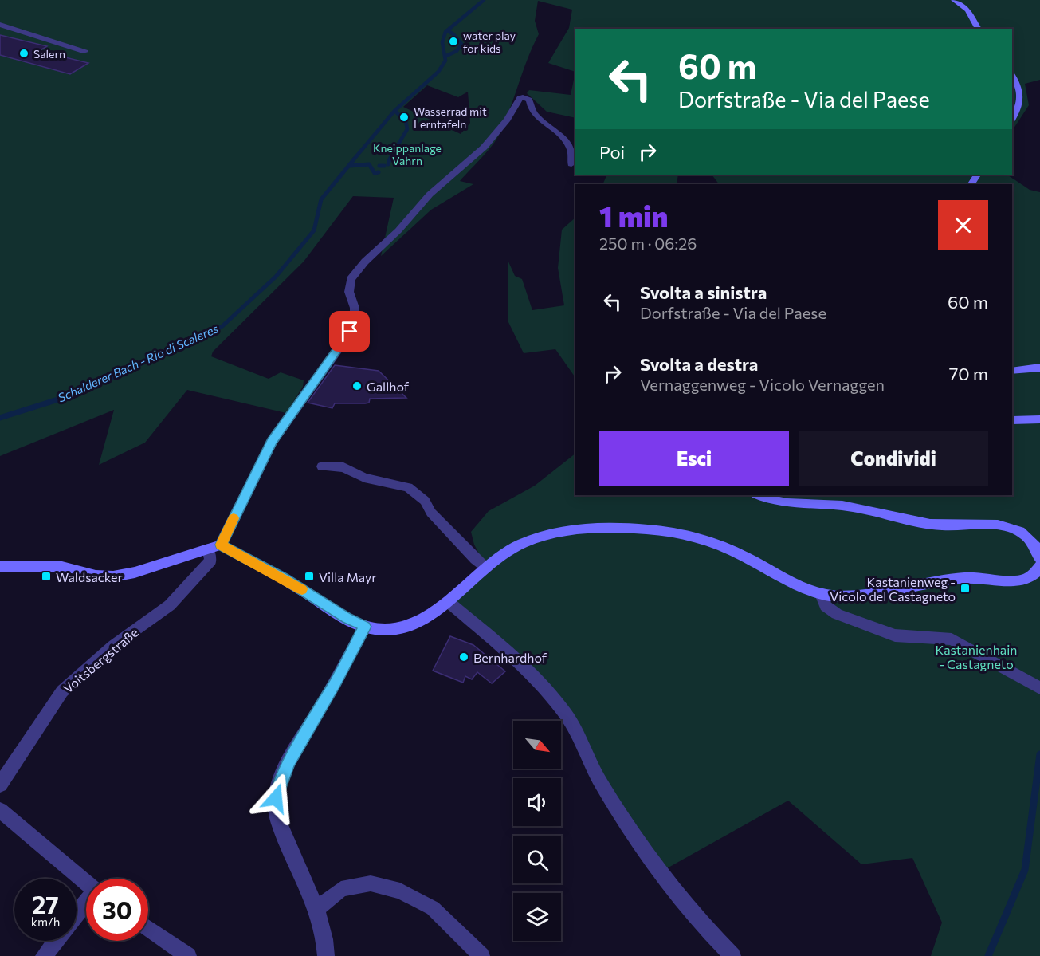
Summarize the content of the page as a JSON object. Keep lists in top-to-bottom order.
{
  "streets": {
    "street": ["Voitsbergstraße"]
  },
  "water": ["Schalderer Bach - Rio di Scaleres"],
  "parks": ["Kneippanlage Vahrn", "Kastanienhain - Castagneto"],
  "places": {
    "other": [
      "water play for kids",
      "Salern",
      "Wasserrad mit Lerntafeln",
      "Gallhof",
      "Bernhardhof"
    ],
    "transit": ["Waldsacker", "Villa Mayr", "Kastanienweg - Vicolo del Castagneto"]
  },
  "north": "bottom right",
  "page": {
    "turn": ["60 m", "Dorfstraße - Via del Paese"],
    "then": "Poi",
    "heading": ["1 min", "250 m · 06:26"],
    "list": [
      {
        "name": "Svolta a sinistra",
        "note": "Dorfstraße - Via del Paese",
        "value": "60 m"
      },
      {
        "name": "Svolta a destra",
        "note": "Vernaggenweg - Vicolo Vernaggen",
        "value": "70 m"
      }
    ],
    "buttons": ["Esci", "Condividi"],
    "speed": "27 km/h",
    "limit": "30"
  }
}
